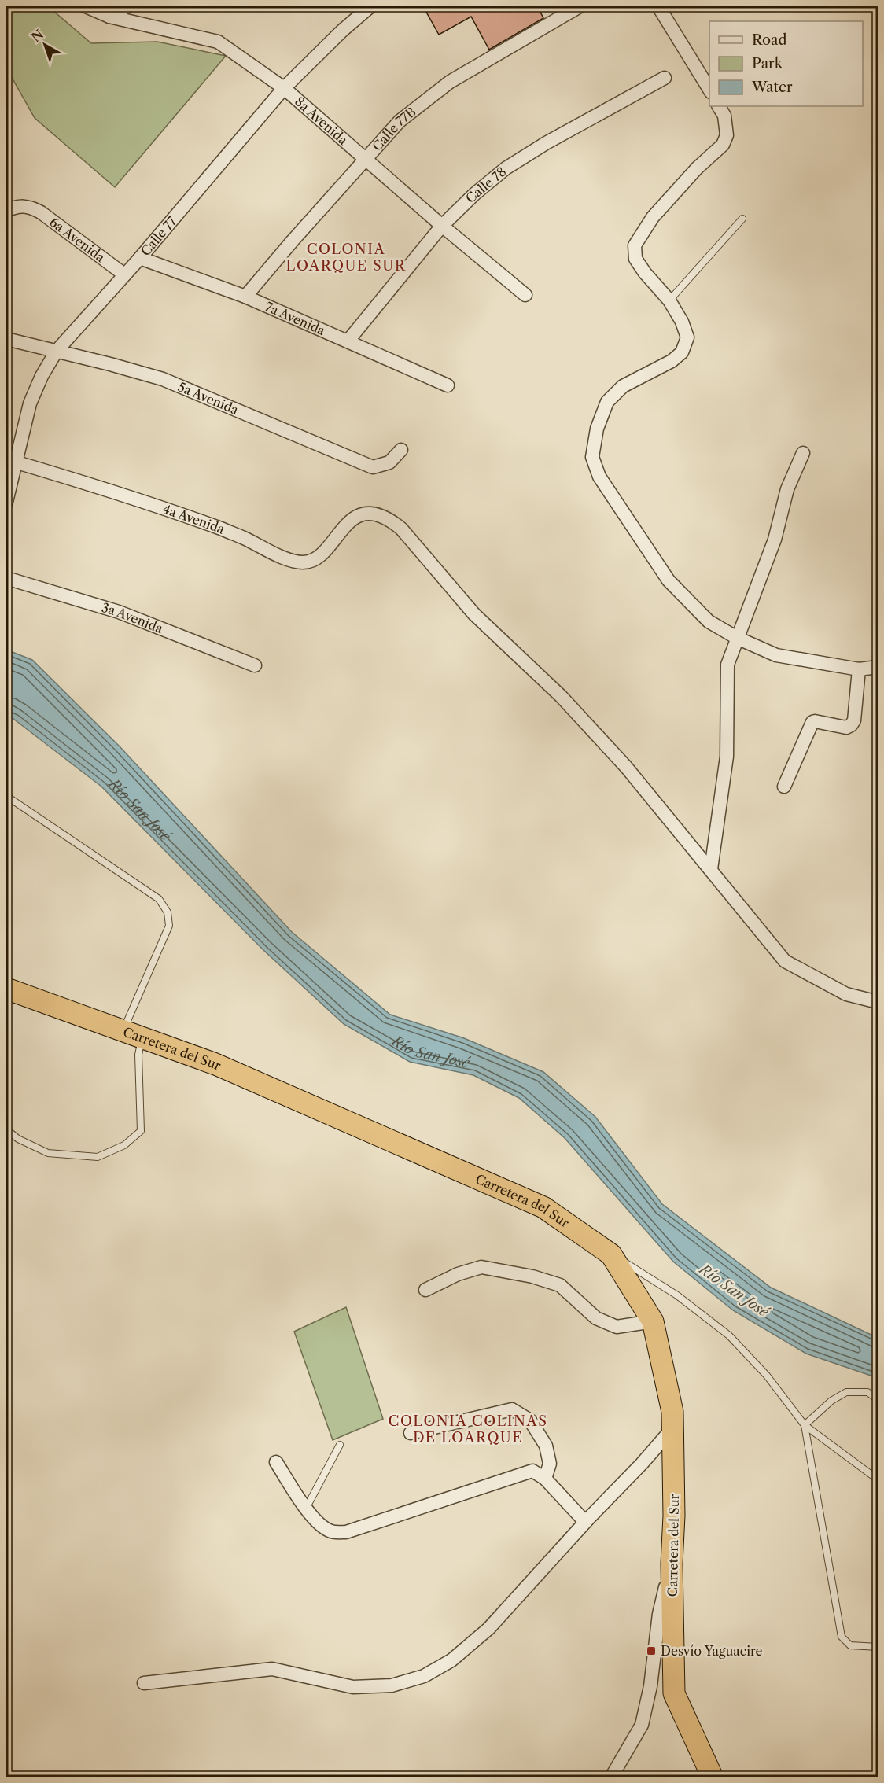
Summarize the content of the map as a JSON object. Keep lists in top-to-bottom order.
{
  "streets": {
    "highway": ["Carretera del Sur"],
    "street": [
      "8a Avenida",
      "Calle 77B",
      "Calle 78",
      "Calle 77",
      "6a Avenida",
      "7a Avenida",
      "5a Avenida",
      "4a Avenida",
      "3a Avenida"
    ]
  },
  "crossings": [
    ["8a Avenida", "Calle 77B"],
    ["8a Avenida", "Calle 78"],
    ["8a Avenida", "Calle 77"],
    ["Calle 77B", "7a Avenida"],
    ["Calle 78", "7a Avenida"],
    ["Calle 77", "6a Avenida"],
    ["Calle 77", "7a Avenida"],
    ["Calle 77", "5a Avenida"],
    ["Calle 77", "4a Avenida"]
  ],
  "districts": ["COLONIA LOARQUE SUR", "COLONIA COLINAS DE LOARQUE"],
  "water": ["Río San José"],
  "places": {
    "transit": ["Desvío Yaguacire"]
  },
  "legend": ["Road", "Park", "Water"],
  "north": "top left"
}
